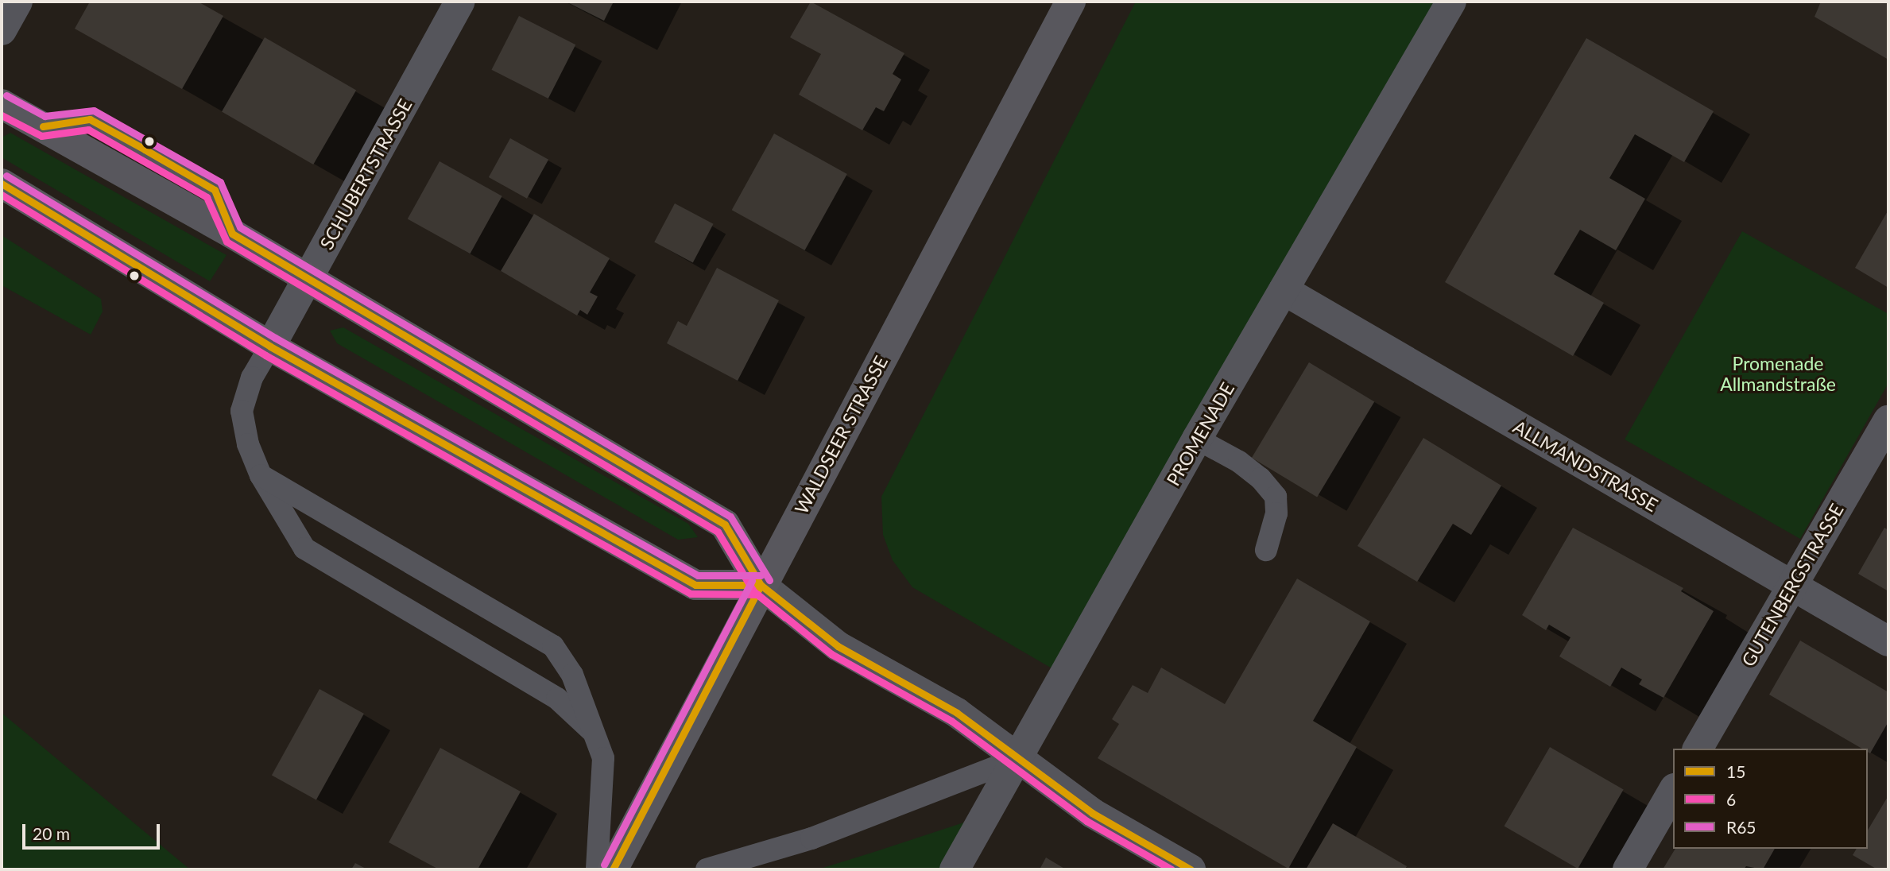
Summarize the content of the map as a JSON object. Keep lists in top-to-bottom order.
{
  "streets": {
    "street": [
      "SCHUBERTSTRASSE",
      "PROMENADE",
      "WALDSEER STRASSE",
      "ALLMANDSTRASSE",
      "GUTENBERGSTRASSE"
    ]
  },
  "crossings": [
    ["PROMENADE", "ALLMANDSTRASSE"],
    ["ALLMANDSTRASSE", "GUTENBERGSTRASSE"]
  ],
  "parks": ["Promenade Allmandstraße"],
  "lines": ["transit line R65", "transit line 6", "transit line 15"],
  "legend": ["15", "6", "R65"],
  "scale_bar": "20 m"
}
